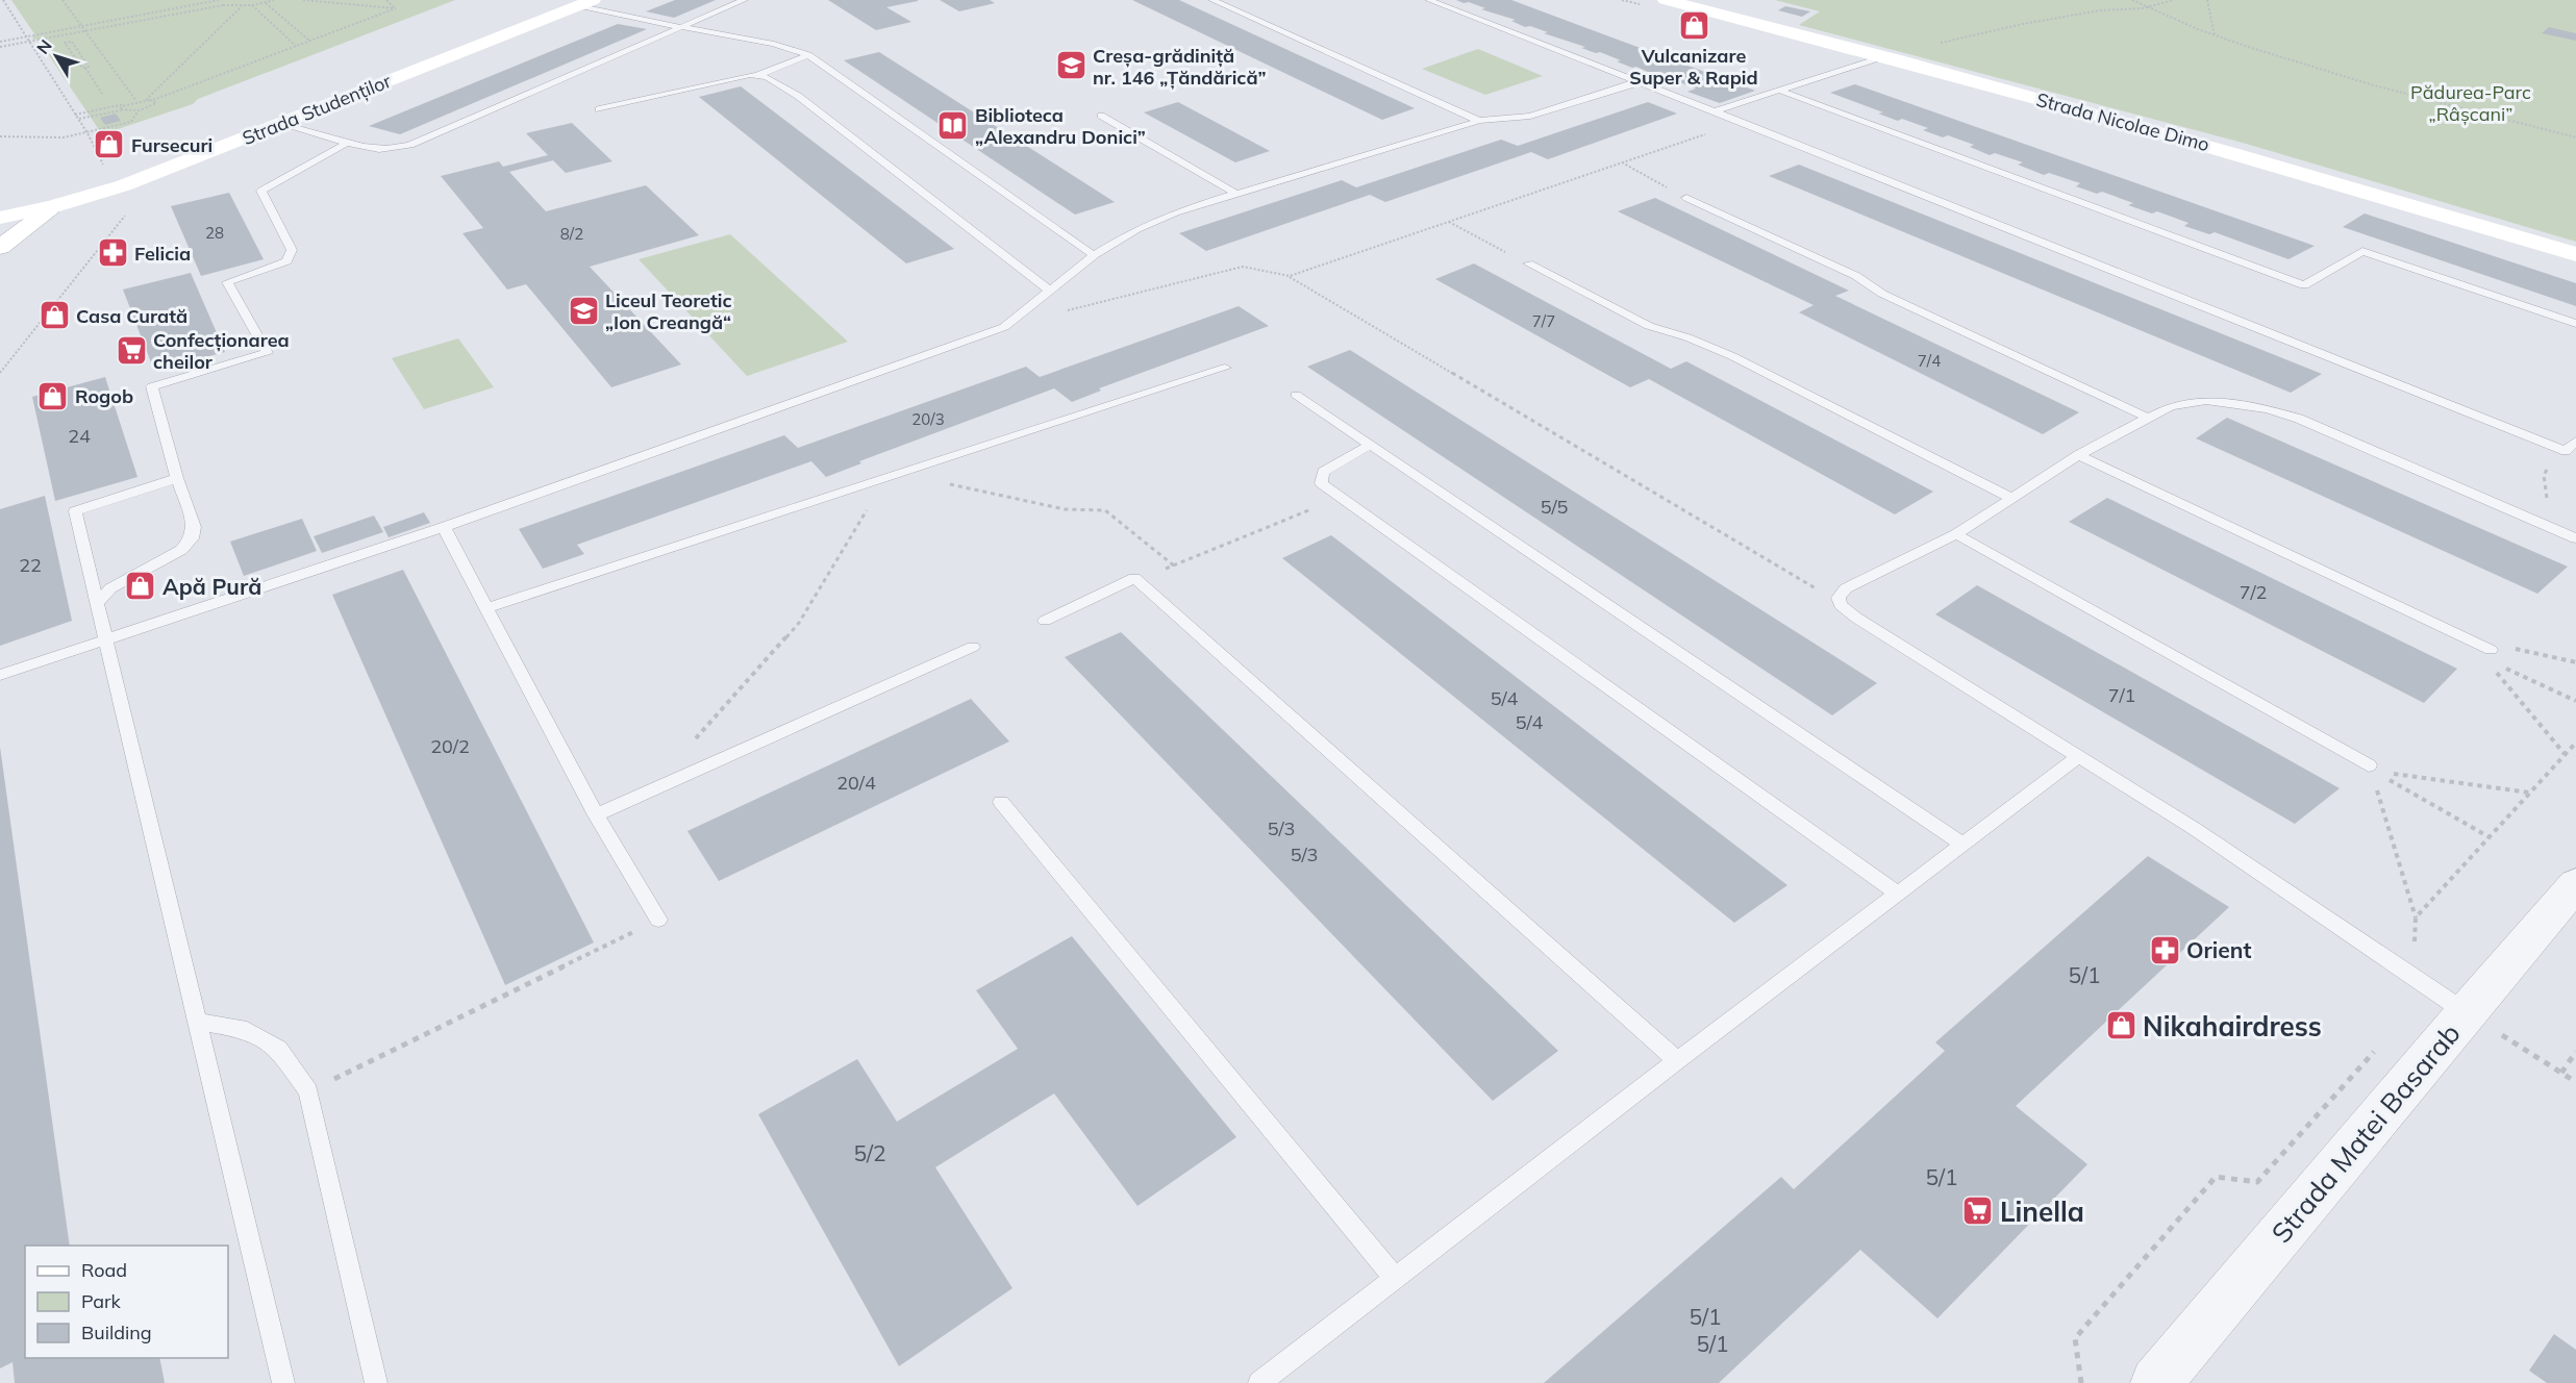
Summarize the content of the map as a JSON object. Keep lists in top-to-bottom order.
{
  "streets": {
    "main road": ["Strada Studenților", "Strada Nicolae Dimo"],
    "street": ["Strada Matei Basarab"]
  },
  "parks": ["Pădurea-Parc „Râșcani”"],
  "places": {
    "shop": [
      "Vulcanizare Super & Rapid",
      "Fursecuri",
      "Casa Curată",
      "Rogob",
      "Apă Pură",
      "Nikahairdress"
    ],
    "school or university": ["Creșa-grădiniță nr. 146 „Țăndărică”", "Liceul Teoretic „Ion Creangă“"],
    "library": ["Biblioteca „Alexandru Donici”"],
    "pharmacy": ["Felicia", "Orient"],
    "supermarket": ["Confecționarea cheilor", "Linella"]
  },
  "house_numbers": [
    "28",
    "8/2",
    "7/7",
    "7/4",
    "20/3",
    "24",
    "5/5",
    "22",
    "7/2",
    "7/1",
    "5/4",
    "5/4",
    "20/2",
    "20/4",
    "5/3",
    "5/3",
    "5/1",
    "5/2",
    "5/1",
    "5/1",
    "5/1"
  ],
  "legend": ["Road", "Park", "Building"],
  "north": "top left"
}
